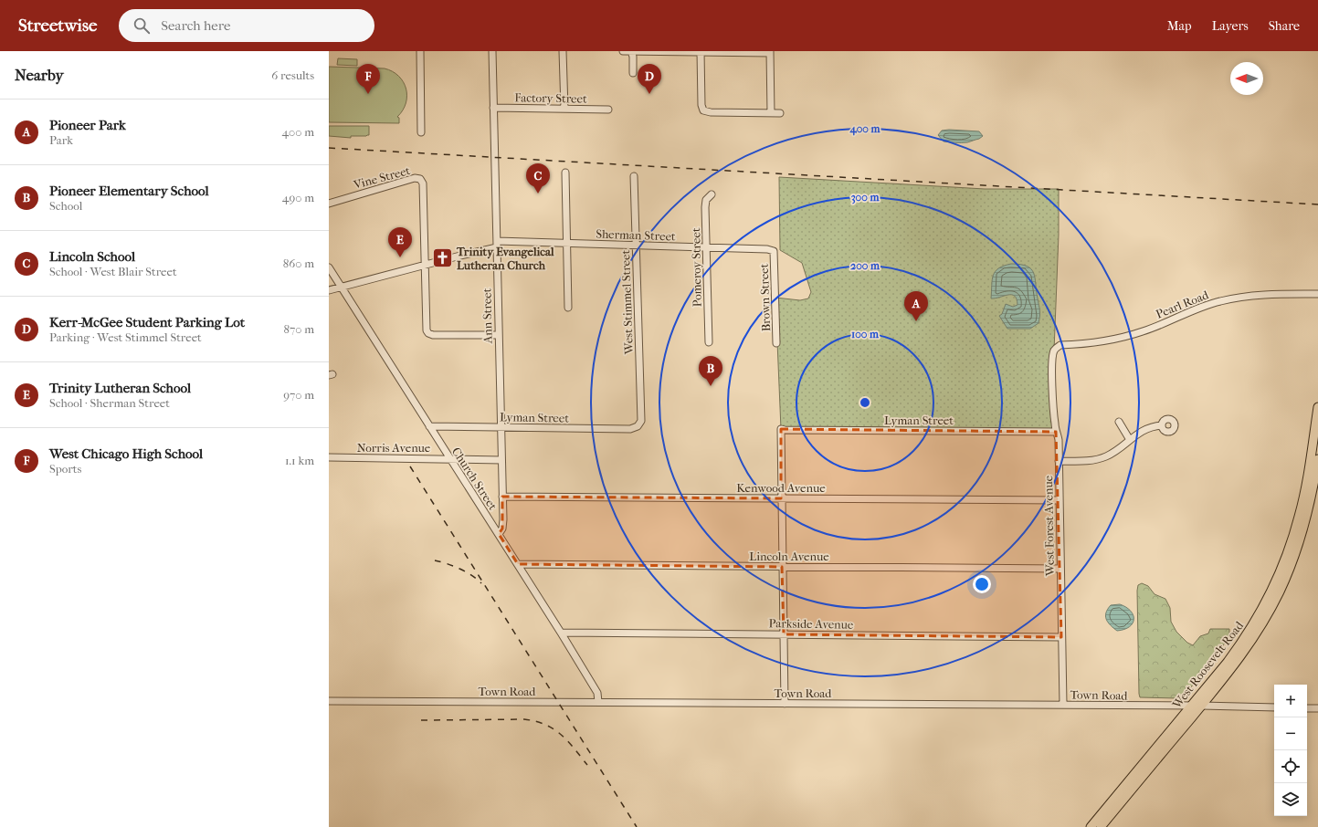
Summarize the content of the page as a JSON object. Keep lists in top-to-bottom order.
{
  "streets": {
    "main road": ["West Roosevelt Road"],
    "street": [
      "Factory Street",
      "Vine Street",
      "Sherman Street",
      "Pomeroy Street",
      "Brown Street",
      "West Stimmel Street",
      "Pearl Road",
      "Ann Street",
      "Lyman Street",
      "Norris Avenue",
      "Church Street",
      "Kenwood Avenue",
      "West Forest Avenue",
      "Lincoln Avenue",
      "Parkside Avenue",
      "Town Road"
    ]
  },
  "crossings": [
    ["Factory Street", "Ann Street"],
    ["Vine Street", "Sherman Street"],
    ["Sherman Street", "Pomeroy Street"],
    ["Sherman Street", "Brown Street"],
    ["Sherman Street", "West Stimmel Street"],
    ["Sherman Street", "Ann Street"],
    ["Sherman Street", "Church Street"],
    ["West Stimmel Street", "Lyman Street"],
    ["Pearl Road", "West Forest Avenue"],
    ["Ann Street", "Lyman Street"],
    ["Ann Street", "Norris Avenue"],
    ["Ann Street", "Church Street"],
    ["Ann Street", "Kenwood Avenue"],
    ["Lyman Street", "Church Street"],
    ["Lyman Street", "Kenwood Avenue"],
    ["Lyman Street", "West Forest Avenue"],
    ["Norris Avenue", "Church Street"],
    ["Church Street", "Lincoln Avenue"],
    ["Church Street", "Parkside Avenue"],
    ["Church Street", "Town Road"],
    ["Kenwood Avenue", "West Forest Avenue"],
    ["West Forest Avenue", "Lincoln Avenue"],
    ["West Forest Avenue", "Parkside Avenue"],
    ["West Forest Avenue", "Town Road"],
    ["West Roosevelt Road", "Town Road"]
  ],
  "places": {
    "church": ["Trinity Evangelical Lutheran Church"]
  },
  "north": "left",
  "page": {
    "header": "Streetwise",
    "search": "Search here",
    "nav": ["Map", "Layers", "Share"],
    "heading": ["Nearby", "6 results"],
    "pins": [
      "D",
      "F",
      "C",
      "E",
      "A",
      "B"
    ],
    "list": [
      {
        "mark": "A",
        "name": "Pioneer Park",
        "note": "Park",
        "value": "400 m"
      },
      {
        "mark": "B",
        "name": "Pioneer Elementary School",
        "note": "School",
        "value": "490 m"
      },
      {
        "mark": "C",
        "name": "Lincoln School",
        "note": "School · West Blair Street",
        "value": "860 m"
      },
      {
        "mark": "D",
        "name": "Kerr-McGee Student Parking Lot",
        "note": "Parking · West Stimmel Street",
        "value": "870 m"
      },
      {
        "mark": "E",
        "name": "Trinity Lutheran School",
        "note": "School · Sherman Street",
        "value": "970 m"
      },
      {
        "mark": "F",
        "name": "West Chicago High School",
        "note": "Sports",
        "value": "1.1 km"
      }
    ],
    "map_buttons": ["+", "−"]
  },
  "rings": [
    "400 m",
    "300 m",
    "200 m",
    "100 m"
  ]
}
